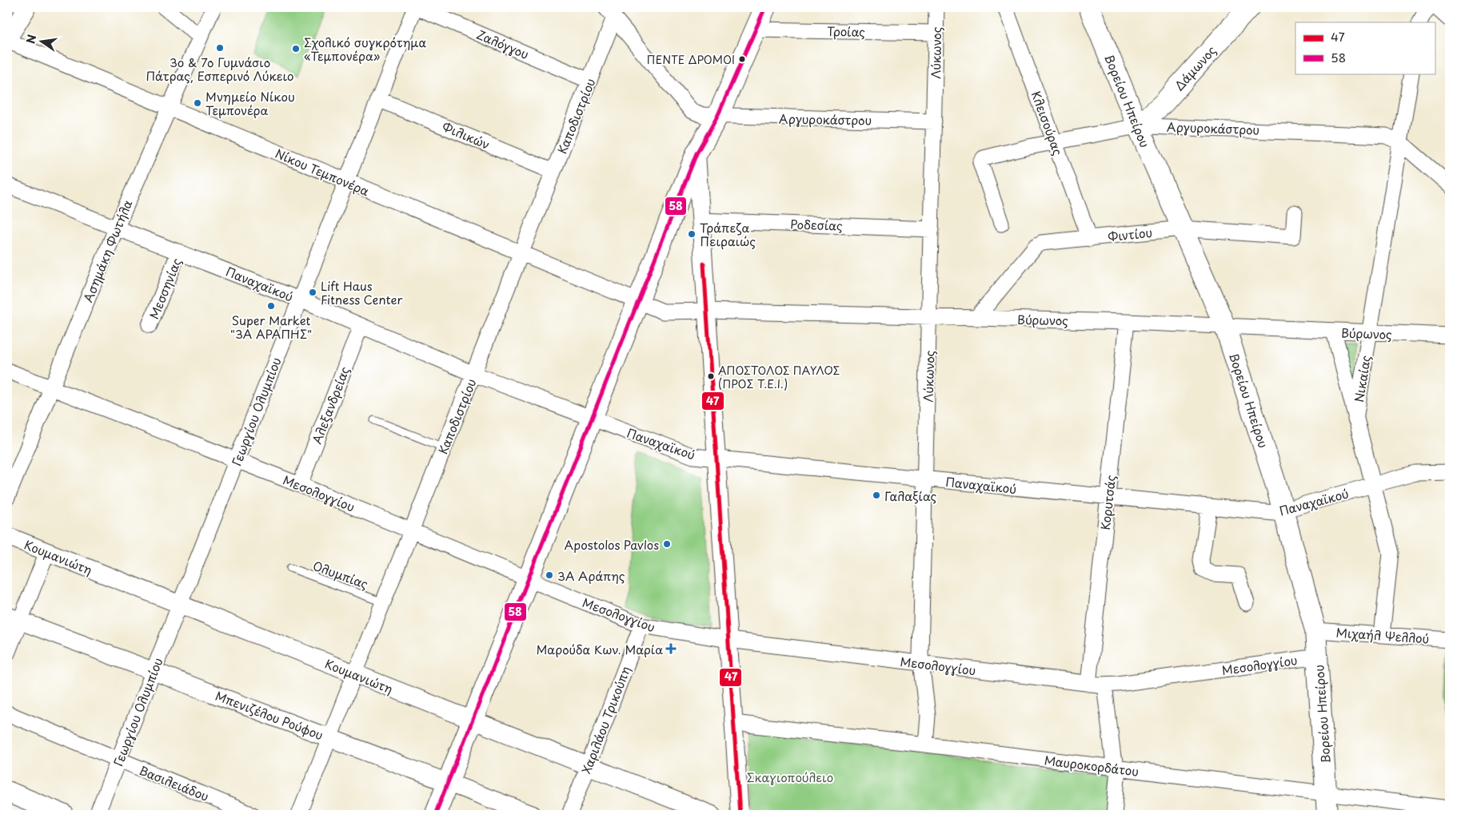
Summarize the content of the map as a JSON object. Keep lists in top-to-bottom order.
{
  "streets": {
    "main road": ["Δάμωνος", "Βορείου Ηπείρου"],
    "street": [
      "Τροίας",
      "Ζαλόγγου",
      "Λύκωνος",
      "Καποδιστρίου",
      "Αργυροκάστρου",
      "Κλεισούρας",
      "Φιλικών",
      "Νίκου Τεμπονέρα",
      "Ροδεσίας",
      "Φιντίου",
      "Ασημάκη Φωτήλα",
      "Παναχαϊκού",
      "Μεσσηνίας",
      "Βύρωνος",
      "Νικαίας",
      "Αλεξανδρείας",
      "Γεωργίου Ολυμπίου",
      "Μεσολογγίου",
      "Κορυτσάς",
      "Κουμανιώτη",
      "Μιχαήλ Ψελλού",
      "Μπενιζέλου Ρούφου",
      "Χαριλάου Τρικούπη",
      "Μαυροκορδάτου",
      "Βασιλειάδου"
    ],
    "lane": ["Ολυμπίας"]
  },
  "crossings": [
    ["Τροίας", "Λύκωνος"],
    ["Ζαλόγγου", "Καποδιστρίου"],
    ["Ζαλόγγου", "Γεωργίου Ολυμπίου"],
    ["Λύκωνος", "Αργυροκάστρου"],
    ["Λύκωνος", "Ροδεσίας"],
    ["Λύκωνος", "Παναχαϊκού"],
    ["Λύκωνος", "Βύρωνος"],
    ["Λύκωνος", "Μεσολογγίου"],
    ["Λύκωνος", "Μαυροκορδάτου"],
    ["Δάμωνος", "Βορείου Ηπείρου"],
    ["Δάμωνος", "Αργυροκάστρου"],
    ["Βορείου Ηπείρου", "Αργυροκάστρου"],
    ["Βορείου Ηπείρου", "Φιντίου"],
    ["Βορείου Ηπείρου", "Παναχαϊκού"],
    ["Βορείου Ηπείρου", "Βύρωνος"],
    ["Βορείου Ηπείρου", "Μεσολογγίου"],
    ["Βορείου Ηπείρου", "Μιχαήλ Ψελλού"],
    ["Βορείου Ηπείρου", "Μαυροκορδάτου"],
    ["Καποδιστρίου", "Αργυροκάστρου"],
    ["Καποδιστρίου", "Φιλικών"],
    ["Καποδιστρίου", "Νίκου Τεμπονέρα"],
    ["Καποδιστρίου", "Παναχαϊκού"],
    ["Καποδιστρίου", "Μεσολογγίου"],
    ["Καποδιστρίου", "Κουμανιώτη"],
    ["Καποδιστρίου", "Ολυμπίας"],
    ["Καποδιστρίου", "Μπενιζέλου Ρούφου"],
    ["Αργυροκάστρου", "Κλεισούρας"],
    ["Αργυροκάστρου", "Νικαίας"],
    ["Κλεισούρας", "Φιντίου"],
    ["Φιλικών", "Γεωργίου Ολυμπίου"],
    ["Νίκου Τεμπονέρα", "Ασημάκη Φωτήλα"],
    ["Νίκου Τεμπονέρα", "Βύρωνος"],
    ["Νίκου Τεμπονέρα", "Γεωργίου Ολυμπίου"],
    ["Φιντίου", "Βύρωνος"],
    ["Ασημάκη Φωτήλα", "Παναχαϊκού"],
    ["Ασημάκη Φωτήλα", "Μεσολογγίου"],
    ["Παναχαϊκού", "Μεσσηνίας"],
    ["Παναχαϊκού", "Νικαίας"],
    ["Παναχαϊκού", "Αλεξανδρείας"],
    ["Παναχαϊκού", "Γεωργίου Ολυμπίου"],
    ["Παναχαϊκού", "Κορυτσάς"],
    ["Βύρωνος", "Νικαίας"],
    ["Βύρωνος", "Κορυτσάς"],
    ["Νικαίας", "Μιχαήλ Ψελλού"],
    ["Αλεξανδρείας", "Μεσολογγίου"],
    ["Γεωργίου Ολυμπίου", "Μεσολογγίου"],
    ["Γεωργίου Ολυμπίου", "Κουμανιώτη"],
    ["Γεωργίου Ολυμπίου", "Μπενιζέλου Ρούφου"],
    ["Γεωργίου Ολυμπίου", "Βασιλειάδου"],
    ["Μεσολογγίου", "Κορυτσάς"],
    ["Μεσολογγίου", "Χαριλάου Τρικούπη"],
    ["Κουμανιώτη", "Χαριλάου Τρικούπη"]
  ],
  "parks": ["Σκαγιοπούλειο"],
  "places": {
    "other": [
      "3ο & 7ο Γυμνάσιο Πάτρας, Εσπερινό Λύκειο",
      "Σχολικό συγκρότημα «Τεμπονέρα»",
      "ΠΕΝΤΕ ΔΡΟΜΟΙ",
      "Μνημείο Νίκου Τεμπονέρα",
      "Τράπεζα Πειραιώς",
      "Lift Haus Fitness Center",
      "Super Market \"3Α ΑΡΑΠΗΣ\"",
      "ΑΠΟΣΤΟΛΟΣ ΠΑΥΛΟΣ (ΠΡΟΣ Τ.Ε.Ι.)",
      "Γαλαξίας",
      "Apostolos Pavlos",
      "3Α Αράπης"
    ],
    "health": ["Μαρούδα Κων. Μαρία"]
  },
  "lines": ["transit line 58", "transit line 47"],
  "legend": ["47", "58"],
  "north": "left"
}
